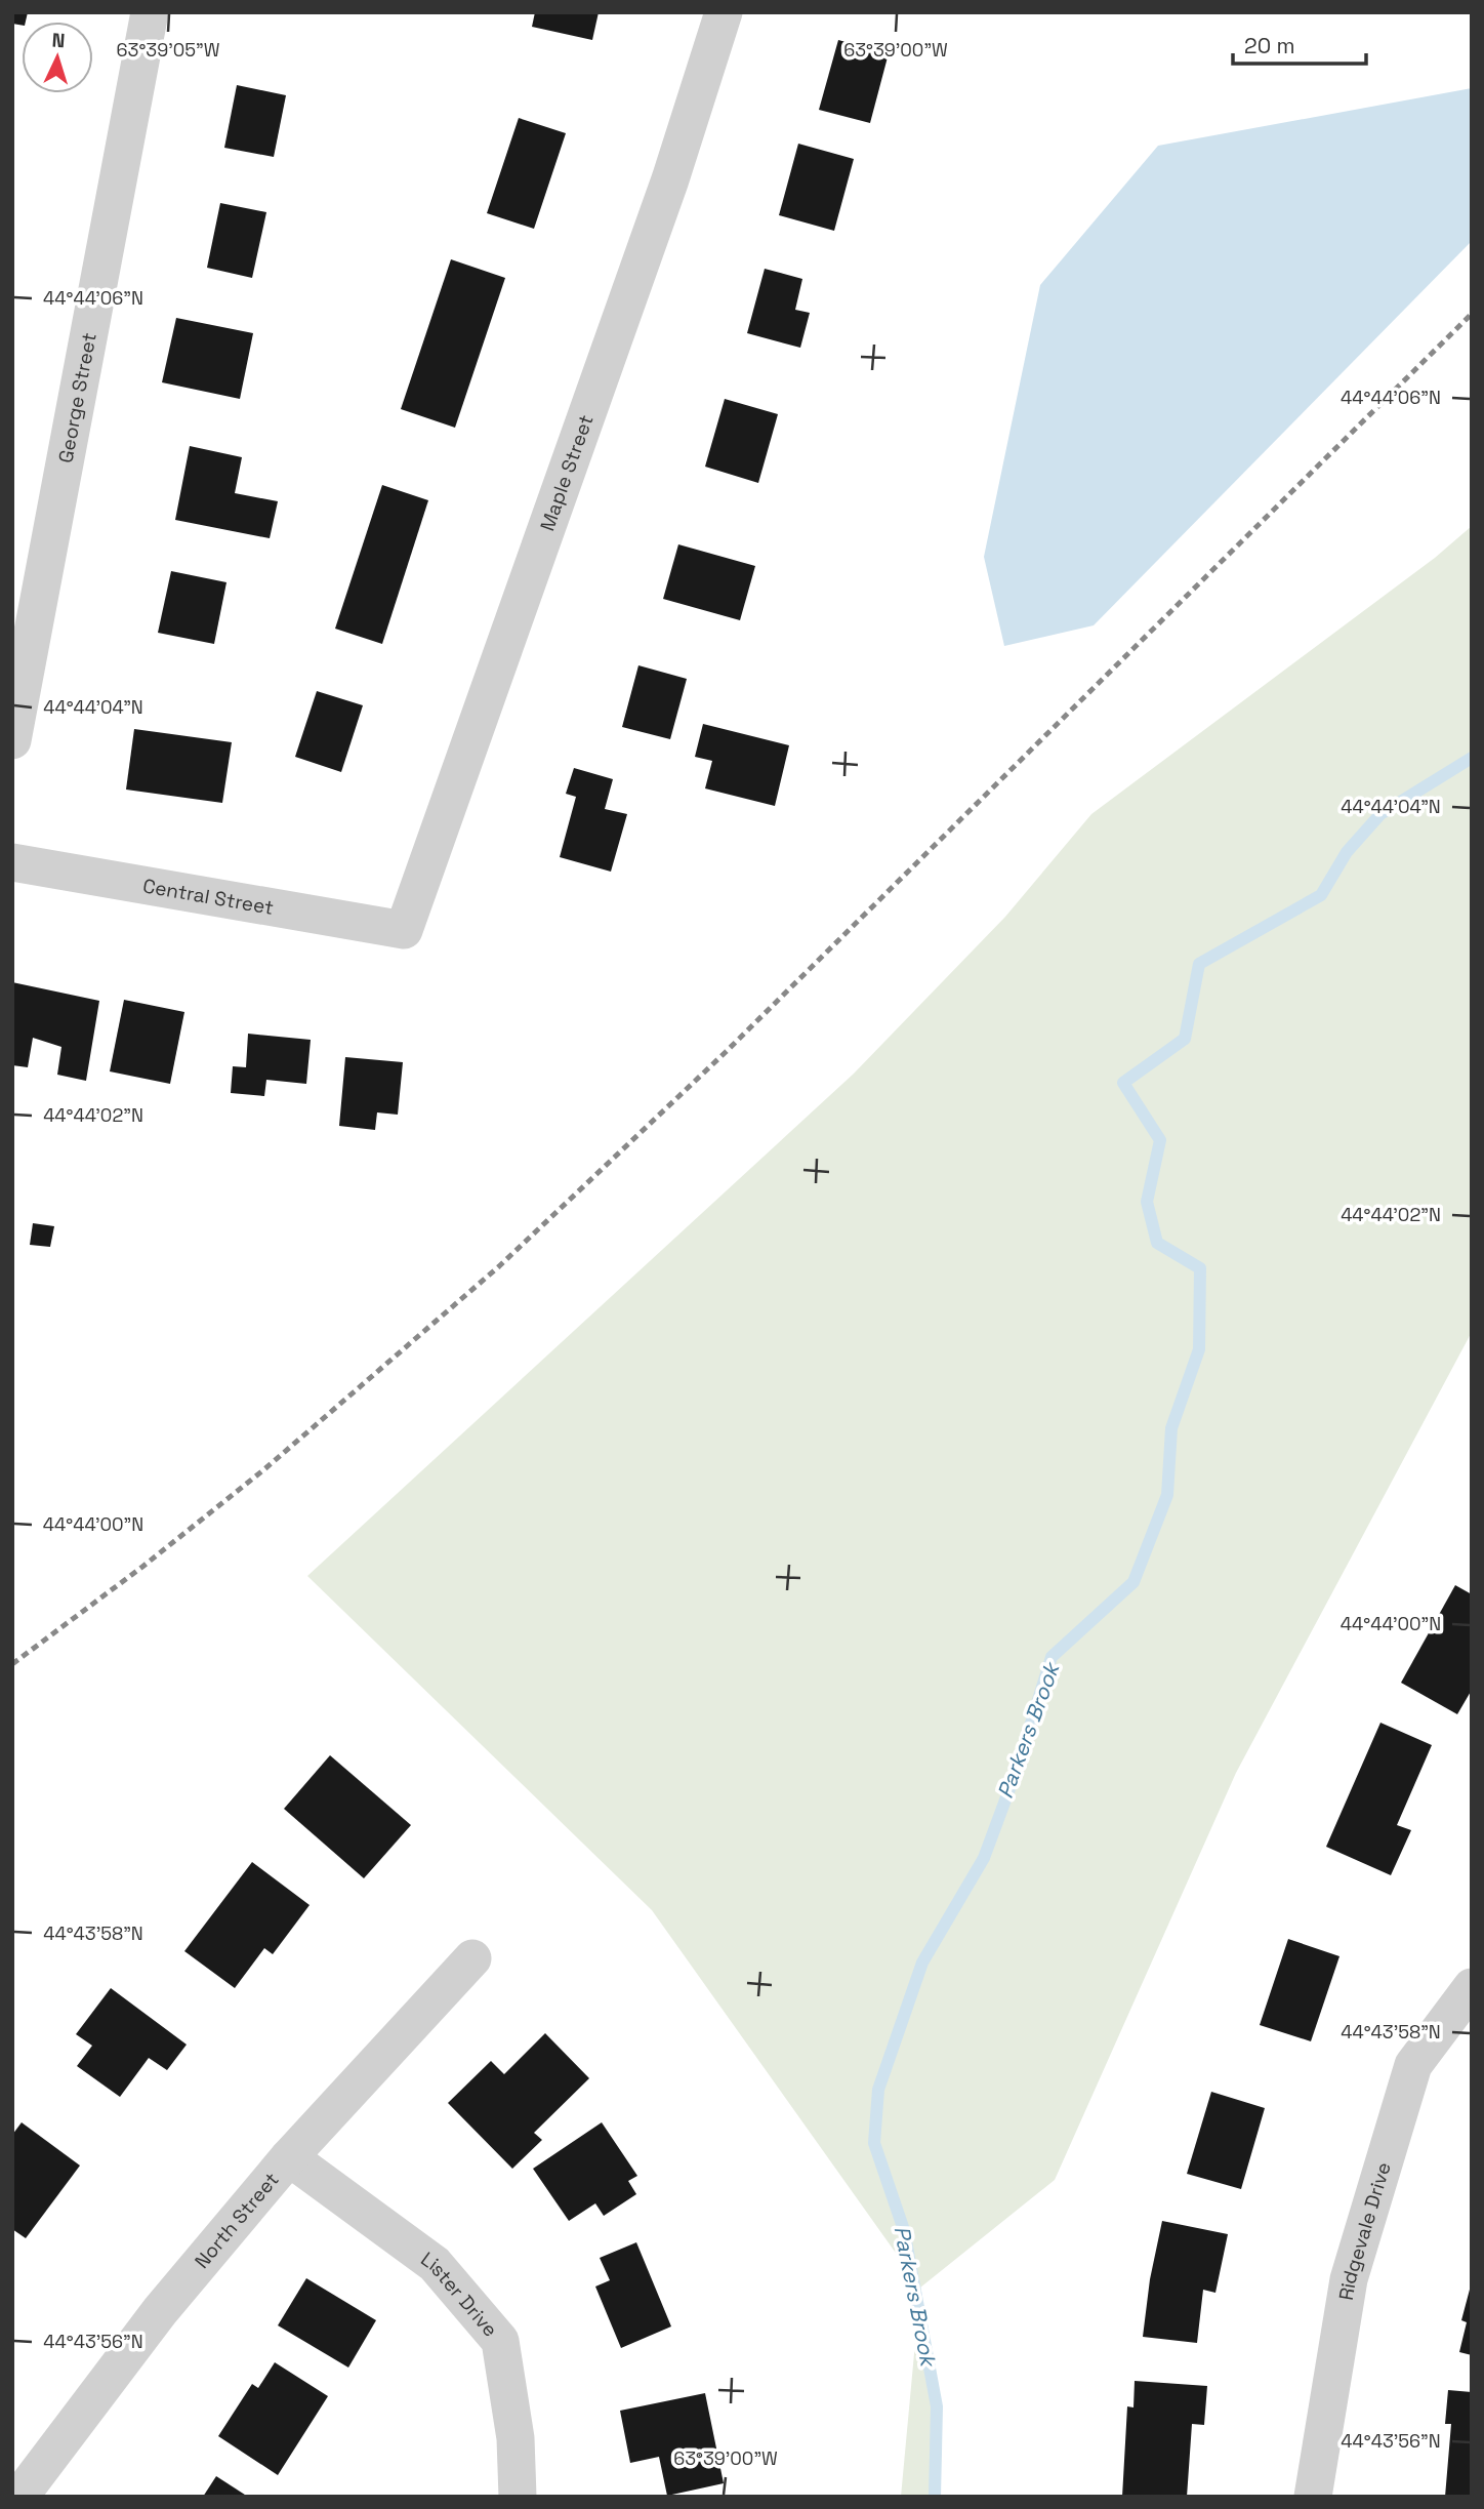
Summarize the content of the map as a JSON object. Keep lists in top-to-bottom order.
{
  "streets": {
    "street": [
      "George Street",
      "Maple Street",
      "Central Street",
      "North Street",
      "Ridgevale Drive",
      "Lister Drive"
    ]
  },
  "crossings": [
    ["Maple Street", "Central Street"],
    ["North Street", "Lister Drive"]
  ],
  "water": ["Parkers Brook"],
  "scale_bar": "20 m",
  "north": "top",
  "coordinates": [
    "63°39'05\"W",
    "63°39'00\"W",
    "44°44'06\"N",
    "44°44'04\"N",
    "44°44'02\"N",
    "44°44'00\"N",
    "44°43'58\"N",
    "44°43'56\"N"
  ]
}
